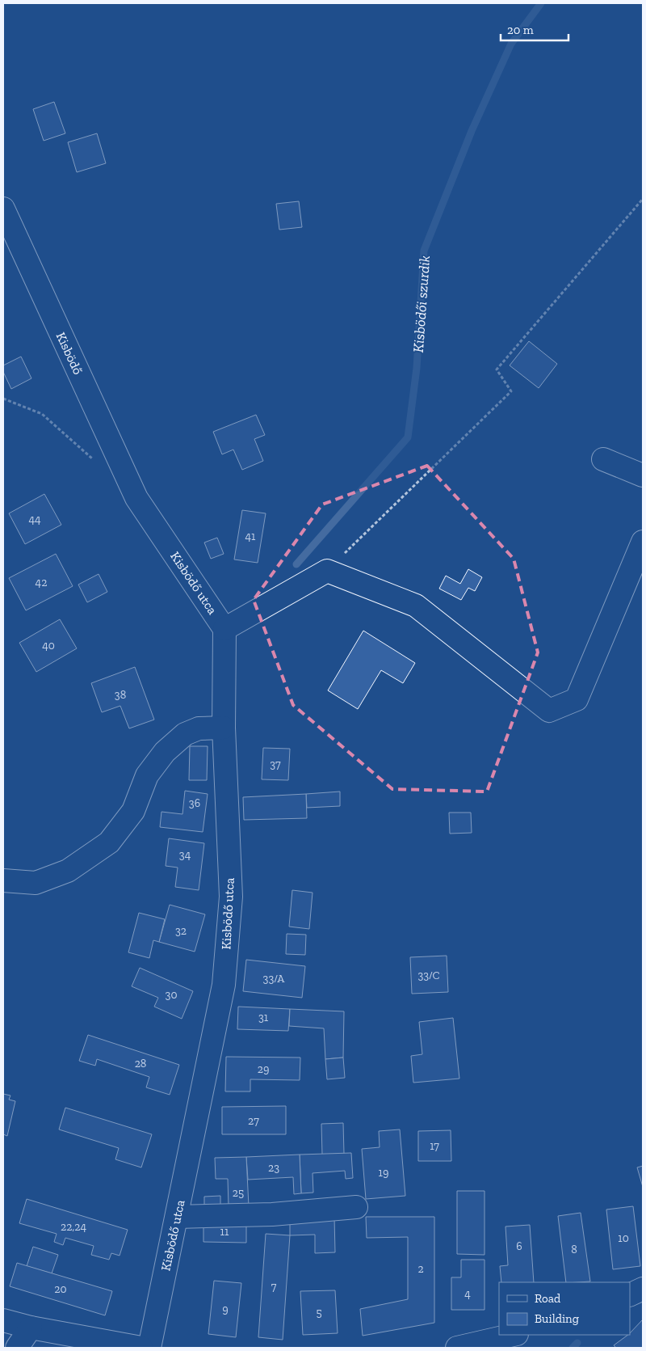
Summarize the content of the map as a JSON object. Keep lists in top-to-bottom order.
{
  "streets": {
    "street": ["Kisbödő", "Kisbödő utca"]
  },
  "crossings": [
    ["Kisbödő", "Kisbödő utca"]
  ],
  "water": ["Kisbödői szurdik"],
  "house_numbers": [
    "44",
    "41",
    "42",
    "40",
    "38",
    "37",
    "36",
    "34",
    "32",
    "33/C",
    "33/A",
    "30",
    "31",
    "28",
    "29",
    "27",
    "17",
    "23",
    "19",
    "25",
    "22,24",
    "11",
    "10",
    "6",
    "8",
    "2",
    "7",
    "20",
    "4",
    "9",
    "5"
  ],
  "legend": ["Road", "Building"],
  "scale_bar": "20 m"
}
